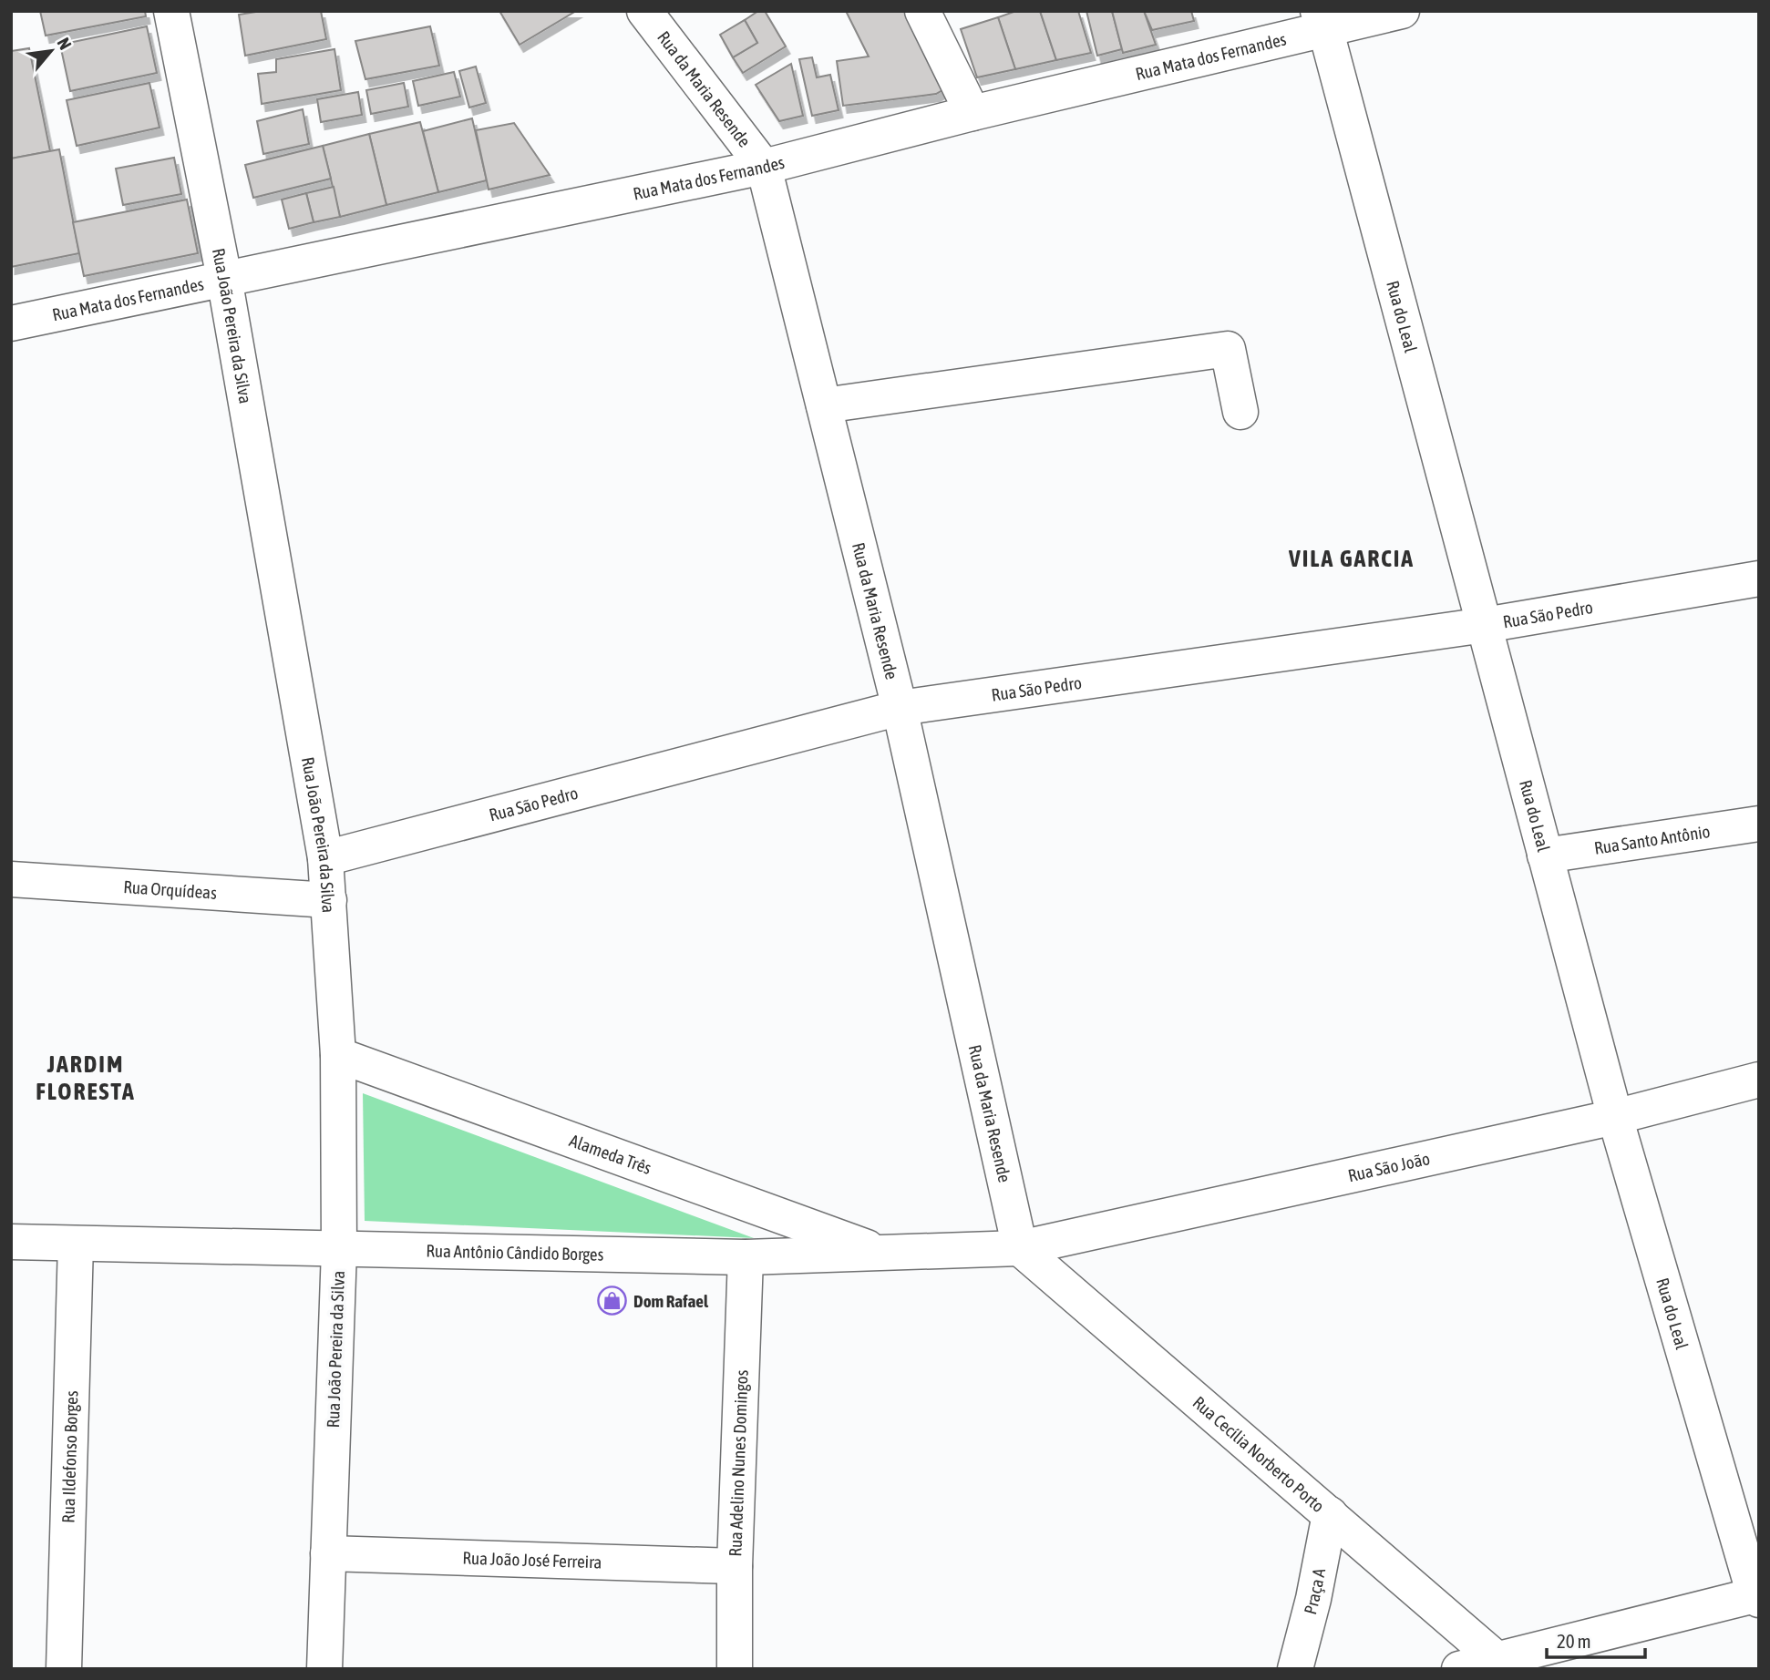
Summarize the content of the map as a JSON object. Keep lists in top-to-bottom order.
{
  "streets": {
    "street": [
      "Rua Mata dos Fernandes",
      "Rua da Maria Resende",
      "Rua do Leal",
      "Rua João Pereira da Silva",
      "Rua São Pedro",
      "Rua Santo Antônio",
      "Rua Orquídeas",
      "Alameda Três",
      "Rua São João",
      "Rua Antônio Cândido Borges",
      "Rua Cecília Norberto Porto",
      "Rua Ildefonso Borges",
      "Rua Adelino Nunes Domingos",
      "Rua João José Ferreira",
      "Praça A"
    ]
  },
  "crossings": [
    ["Rua Mata dos Fernandes", "Rua da Maria Resende"],
    ["Rua Mata dos Fernandes", "Rua do Leal"],
    ["Rua Mata dos Fernandes", "Rua João Pereira da Silva"],
    ["Rua da Maria Resende", "Rua São Pedro"],
    ["Rua da Maria Resende", "Rua São João"],
    ["Rua da Maria Resende", "Rua Antônio Cândido Borges"],
    ["Rua da Maria Resende", "Rua Cecília Norberto Porto"],
    ["Rua do Leal", "Rua São Pedro"],
    ["Rua do Leal", "Rua Santo Antônio"],
    ["Rua do Leal", "Rua São João"],
    ["Rua João Pereira da Silva", "Rua São Pedro"],
    ["Rua João Pereira da Silva", "Rua Orquídeas"],
    ["Rua João Pereira da Silva", "Alameda Três"],
    ["Rua João Pereira da Silva", "Rua Antônio Cândido Borges"],
    ["Rua João Pereira da Silva", "Rua João José Ferreira"],
    ["Alameda Três", "Rua Antônio Cândido Borges"],
    ["Rua São João", "Rua Antônio Cândido Borges"],
    ["Rua São João", "Rua Cecília Norberto Porto"],
    ["Rua Antônio Cândido Borges", "Rua Cecília Norberto Porto"],
    ["Rua Antônio Cândido Borges", "Rua Ildefonso Borges"],
    ["Rua Antônio Cândido Borges", "Rua Adelino Nunes Domingos"],
    ["Rua Cecília Norberto Porto", "Praça A"],
    ["Rua Adelino Nunes Domingos", "Rua João José Ferreira"]
  ],
  "districts": ["VILA GARCIA", "JARDIM FLORESTA"],
  "places": {
    "shop": ["Dom Rafael"]
  },
  "scale_bar": "20 m",
  "north": "top right"
}
